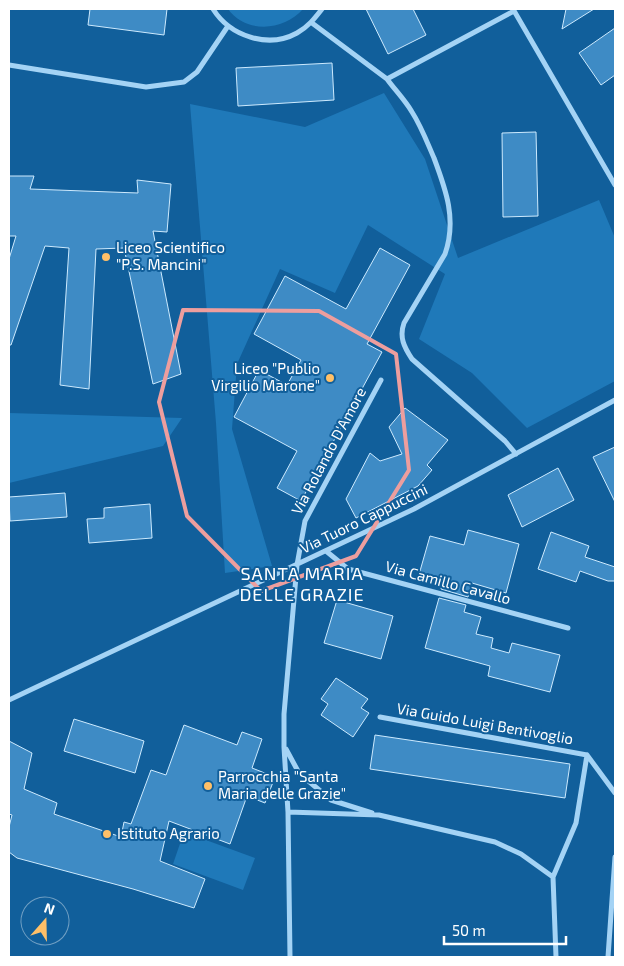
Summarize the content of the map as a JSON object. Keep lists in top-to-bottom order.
{
  "streets": {
    "street": [
      "Via Rolando D'Amore",
      "Via Tuoro Cappuccini",
      "Via Camillo Cavallo",
      "Via Guido Luigi Bentivoglio"
    ]
  },
  "crossings": [
    ["Via Rolando D'Amore", "Via Tuoro Cappuccini"],
    ["Via Tuoro Cappuccini", "Via Camillo Cavallo"]
  ],
  "districts": ["SANTA MARIA DELLE GRAZIE"],
  "places": [
    "Liceo Scientifico \"P.S. Mancini\"",
    "Liceo \"Publio Virgilio Marone\"",
    "Parrocchia \"Santa Maria delle Grazie\"",
    "Istituto Agrario"
  ],
  "scale_bar": "50 m",
  "north": "top"
}
